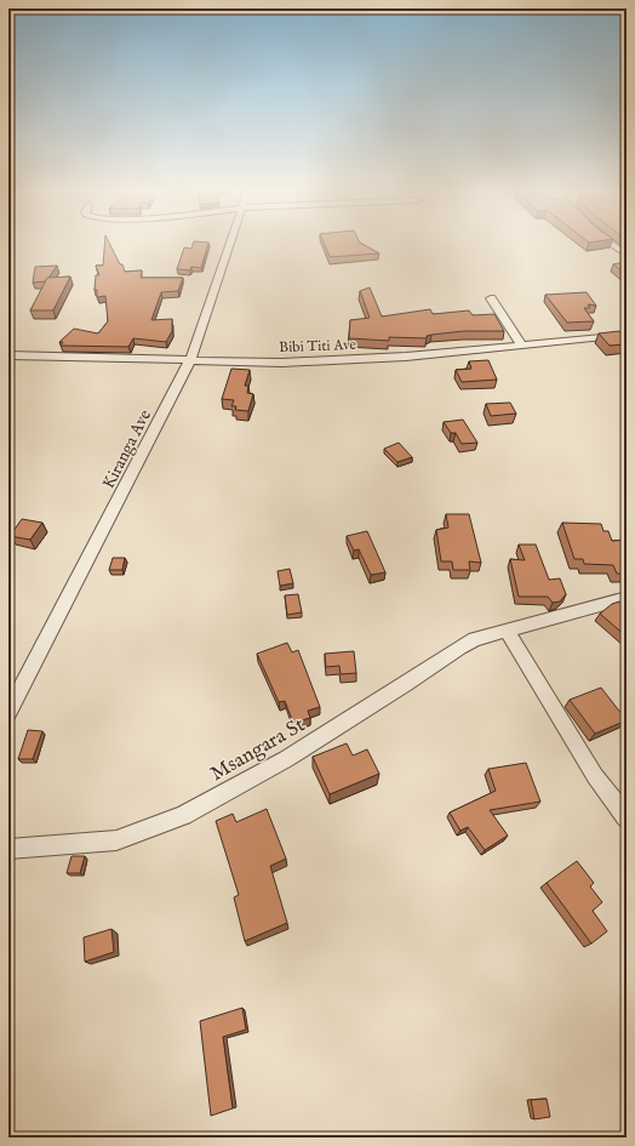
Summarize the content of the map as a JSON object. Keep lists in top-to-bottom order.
{
  "streets": {
    "street": ["Bibi Titi Ave", "Kiranga Ave", "Msangara St"]
  },
  "crossings": [
    ["Bibi Titi Ave", "Kiranga Ave"]
  ]
}
